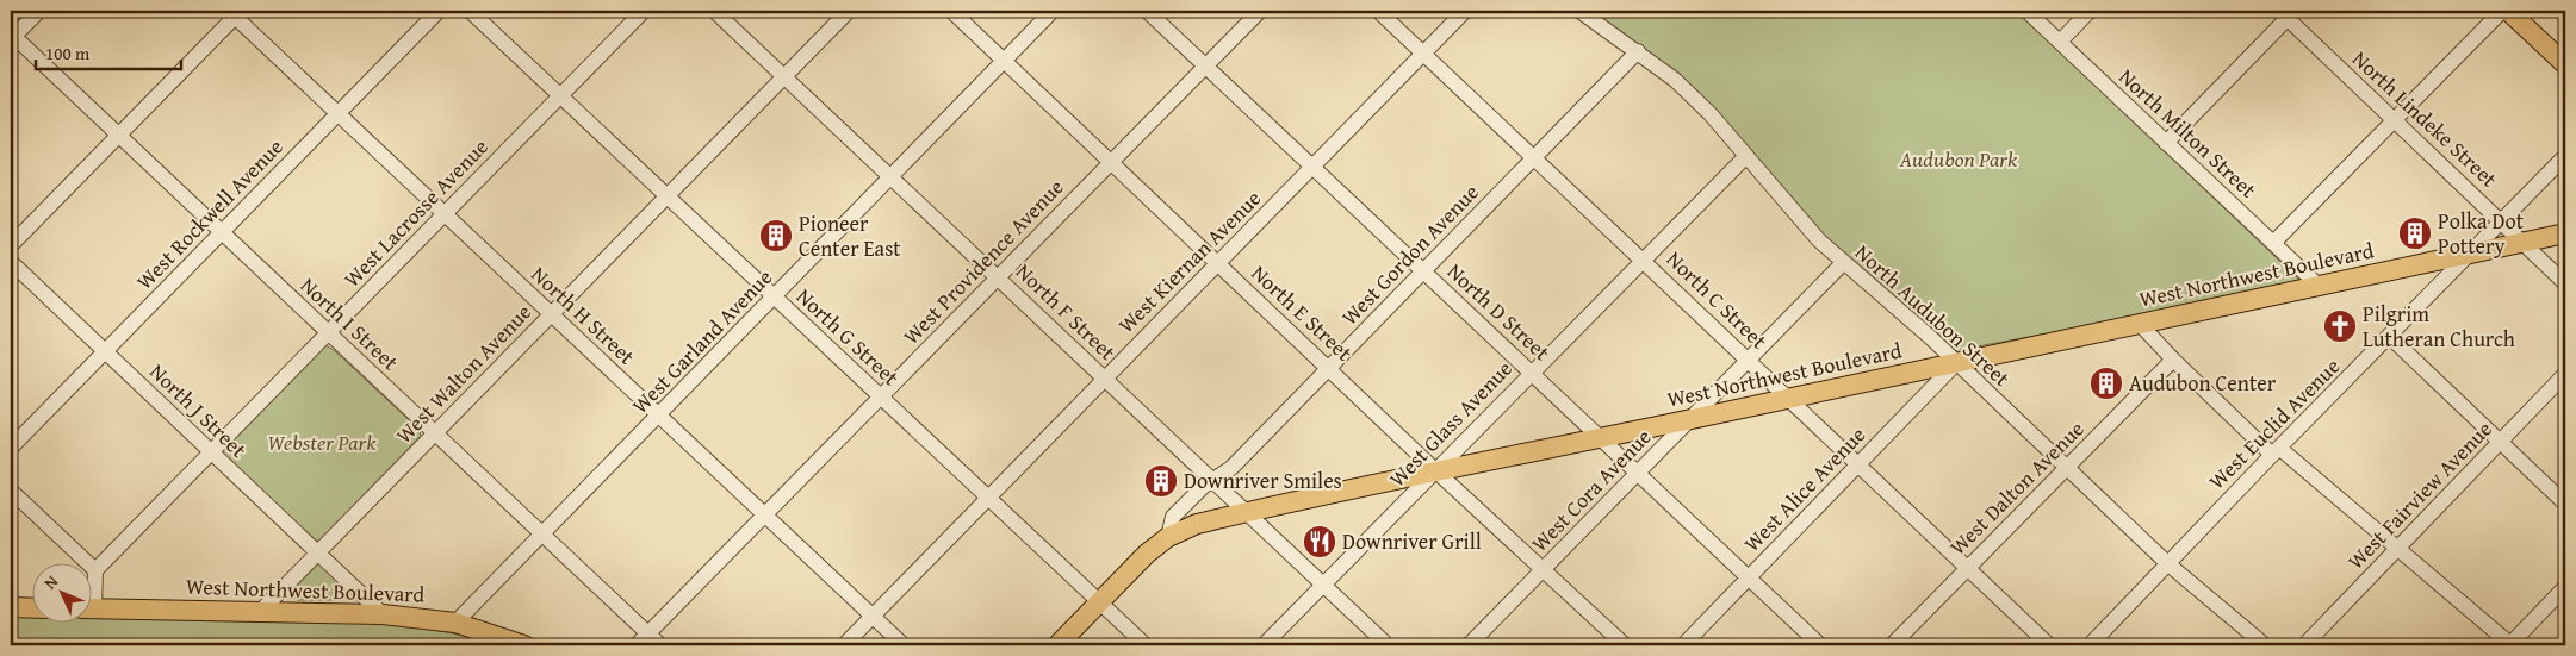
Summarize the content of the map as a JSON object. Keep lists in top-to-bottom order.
{
  "streets": {
    "main road": ["West Northwest Boulevard"],
    "street": [
      "North Lindeke Street",
      "North Milton Street",
      "West Lacrosse Avenue",
      "West Rockwell Avenue",
      "West Gordon Avenue",
      "West Providence Avenue",
      "West Kiernan Avenue",
      "North C Street",
      "North F Street",
      "North D Street",
      "North E Street",
      "North H Street",
      "North Audubon Street",
      "North I Street",
      "North G Street",
      "West Garland Avenue",
      "West Walton Avenue",
      "North J Street",
      "West Glass Avenue",
      "West Euclid Avenue",
      "West Dalton Avenue",
      "West Alice Avenue",
      "West Cora Avenue",
      "West Fairview Avenue"
    ]
  },
  "crossings": [
    ["North Lindeke Street", "West Northwest Boulevard"],
    ["North Lindeke Street", "West Euclid Avenue"],
    ["North Milton Street", "West Northwest Boulevard"],
    ["West Lacrosse Avenue", "North H Street"],
    ["West Lacrosse Avenue", "North I Street"],
    ["West Lacrosse Avenue", "North G Street"],
    ["West Lacrosse Avenue", "North J Street"],
    ["West Rockwell Avenue", "North H Street"],
    ["West Rockwell Avenue", "North I Street"],
    ["West Rockwell Avenue", "North J Street"],
    ["West Gordon Avenue", "West Northwest Boulevard"],
    ["West Gordon Avenue", "North C Street"],
    ["West Gordon Avenue", "North F Street"],
    ["West Gordon Avenue", "North D Street"],
    ["West Gordon Avenue", "North E Street"],
    ["West Gordon Avenue", "North Audubon Street"],
    ["West Providence Avenue", "North F Street"],
    ["West Providence Avenue", "North D Street"],
    ["West Providence Avenue", "North E Street"],
    ["West Providence Avenue", "North H Street"],
    ["West Providence Avenue", "North I Street"],
    ["West Providence Avenue", "North G Street"],
    ["West Kiernan Avenue", "North C Street"],
    ["West Kiernan Avenue", "North F Street"],
    ["West Kiernan Avenue", "North D Street"],
    ["West Kiernan Avenue", "North E Street"],
    ["West Kiernan Avenue", "North H Street"],
    ["West Kiernan Avenue", "North G Street"],
    ["West Northwest Boulevard", "North C Street"],
    ["West Northwest Boulevard", "North F Street"],
    ["West Northwest Boulevard", "North D Street"],
    ["West Northwest Boulevard", "North E Street"],
    ["West Northwest Boulevard", "North Audubon Street"],
    ["West Northwest Boulevard", "North G Street"],
    ["West Northwest Boulevard", "West Garland Avenue"],
    ["West Northwest Boulevard", "West Walton Avenue"],
    ["West Northwest Boulevard", "North J Street"],
    ["West Northwest Boulevard", "West Glass Avenue"],
    ["West Northwest Boulevard", "West Euclid Avenue"],
    ["West Northwest Boulevard", "West Alice Avenue"],
    ["West Northwest Boulevard", "West Cora Avenue"],
    ["North C Street", "West Glass Avenue"],
    ["North C Street", "West Dalton Avenue"],
    ["North C Street", "West Alice Avenue"],
    ["North C Street", "West Cora Avenue"],
    ["North F Street", "West Garland Avenue"],
    ["North F Street", "West Walton Avenue"],
    ["North F Street", "West Glass Avenue"],
    ["North D Street", "West Glass Avenue"],
    ["North D Street", "West Alice Avenue"],
    ["North D Street", "West Cora Avenue"],
    ["North E Street", "West Garland Avenue"],
    ["North E Street", "West Glass Avenue"],
    ["North E Street", "West Cora Avenue"],
    ["North H Street", "West Garland Avenue"],
    ["North H Street", "West Walton Avenue"],
    ["North Audubon Street", "West Glass Avenue"],
    ["North Audubon Street", "West Euclid Avenue"],
    ["North Audubon Street", "West Dalton Avenue"],
    ["North Audubon Street", "West Alice Avenue"],
    ["North Audubon Street", "West Cora Avenue"],
    ["North I Street", "West Garland Avenue"],
    ["North I Street", "West Walton Avenue"],
    ["North G Street", "West Garland Avenue"],
    ["North G Street", "West Walton Avenue"],
    ["West Walton Avenue", "North J Street"]
  ],
  "parks": ["Audubon Park", "Webster Park"],
  "places": {
    "building": [
      "Polka Dot Pottery",
      "Pioneer Center East",
      "Audubon Center",
      "Downriver Smiles"
    ],
    "church": ["Pilgrim Lutheran Church"],
    "restaurant": ["Downriver Grill"]
  },
  "scale_bar": "100 m",
  "north": "top left"
}
